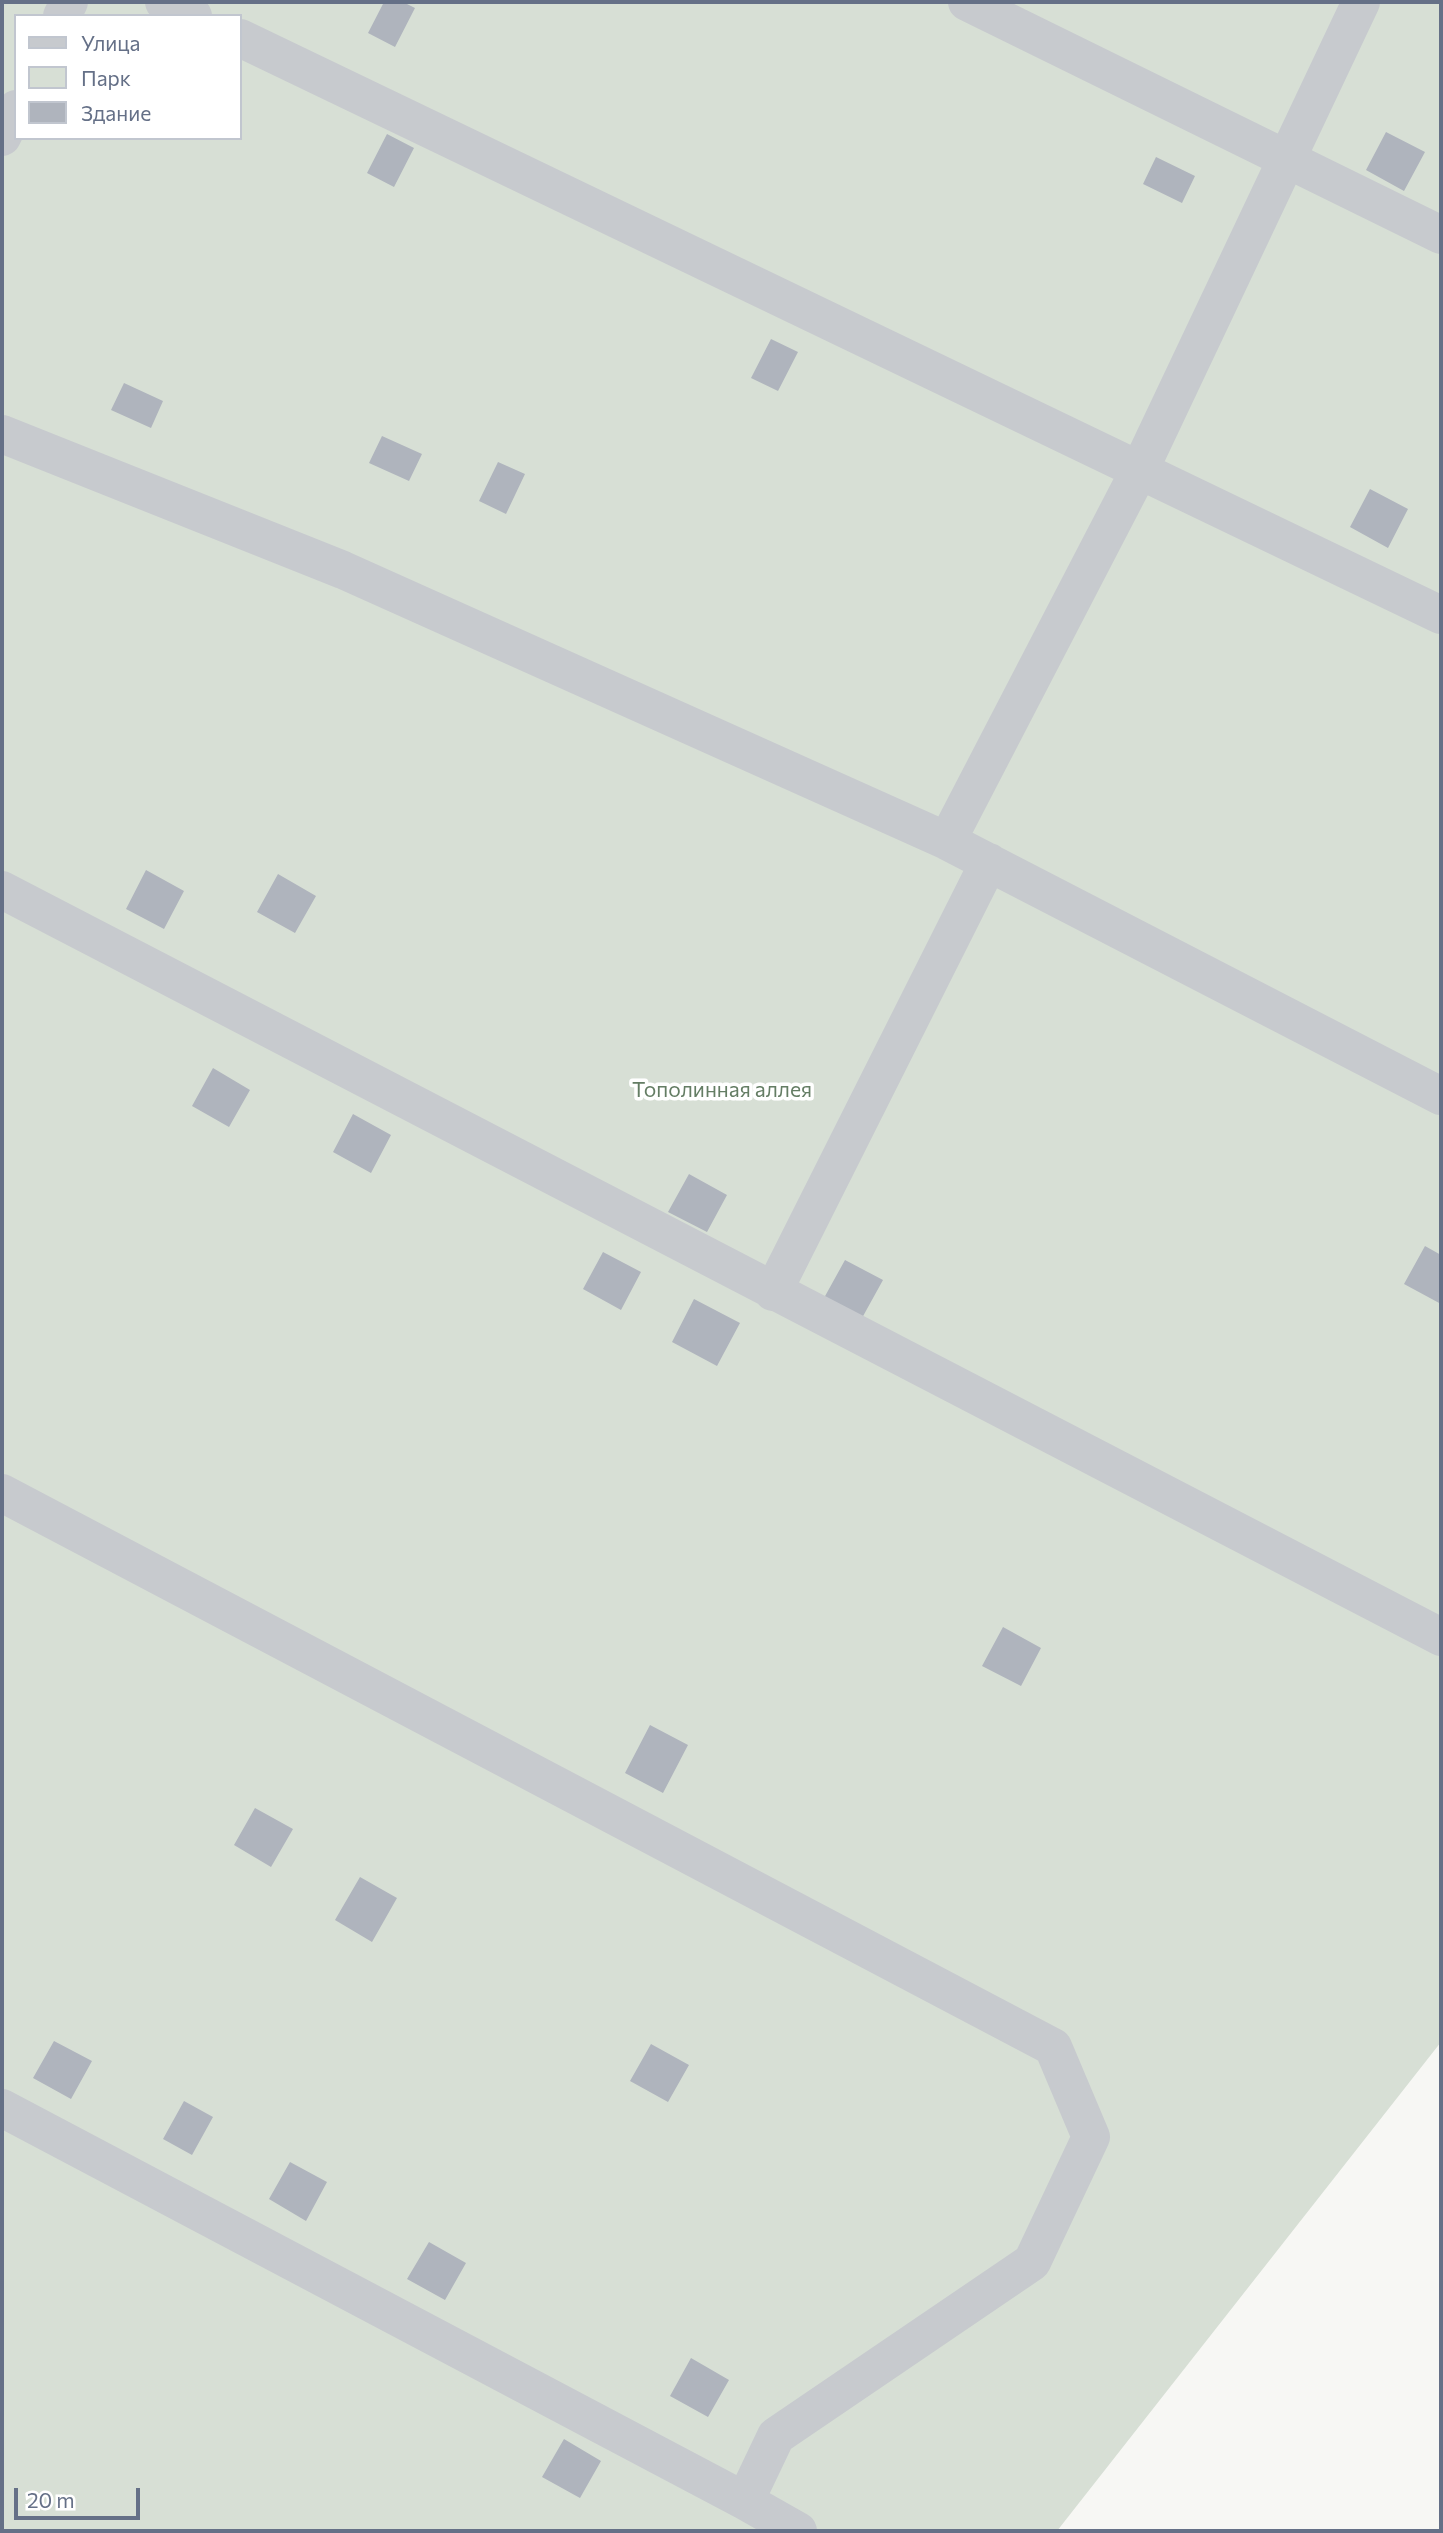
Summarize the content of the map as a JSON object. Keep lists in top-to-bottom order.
{
  "parks": ["Тополинная аллея"],
  "legend": ["Улица", "Парк", "Здание"],
  "scale_bar": "20 m"
}
